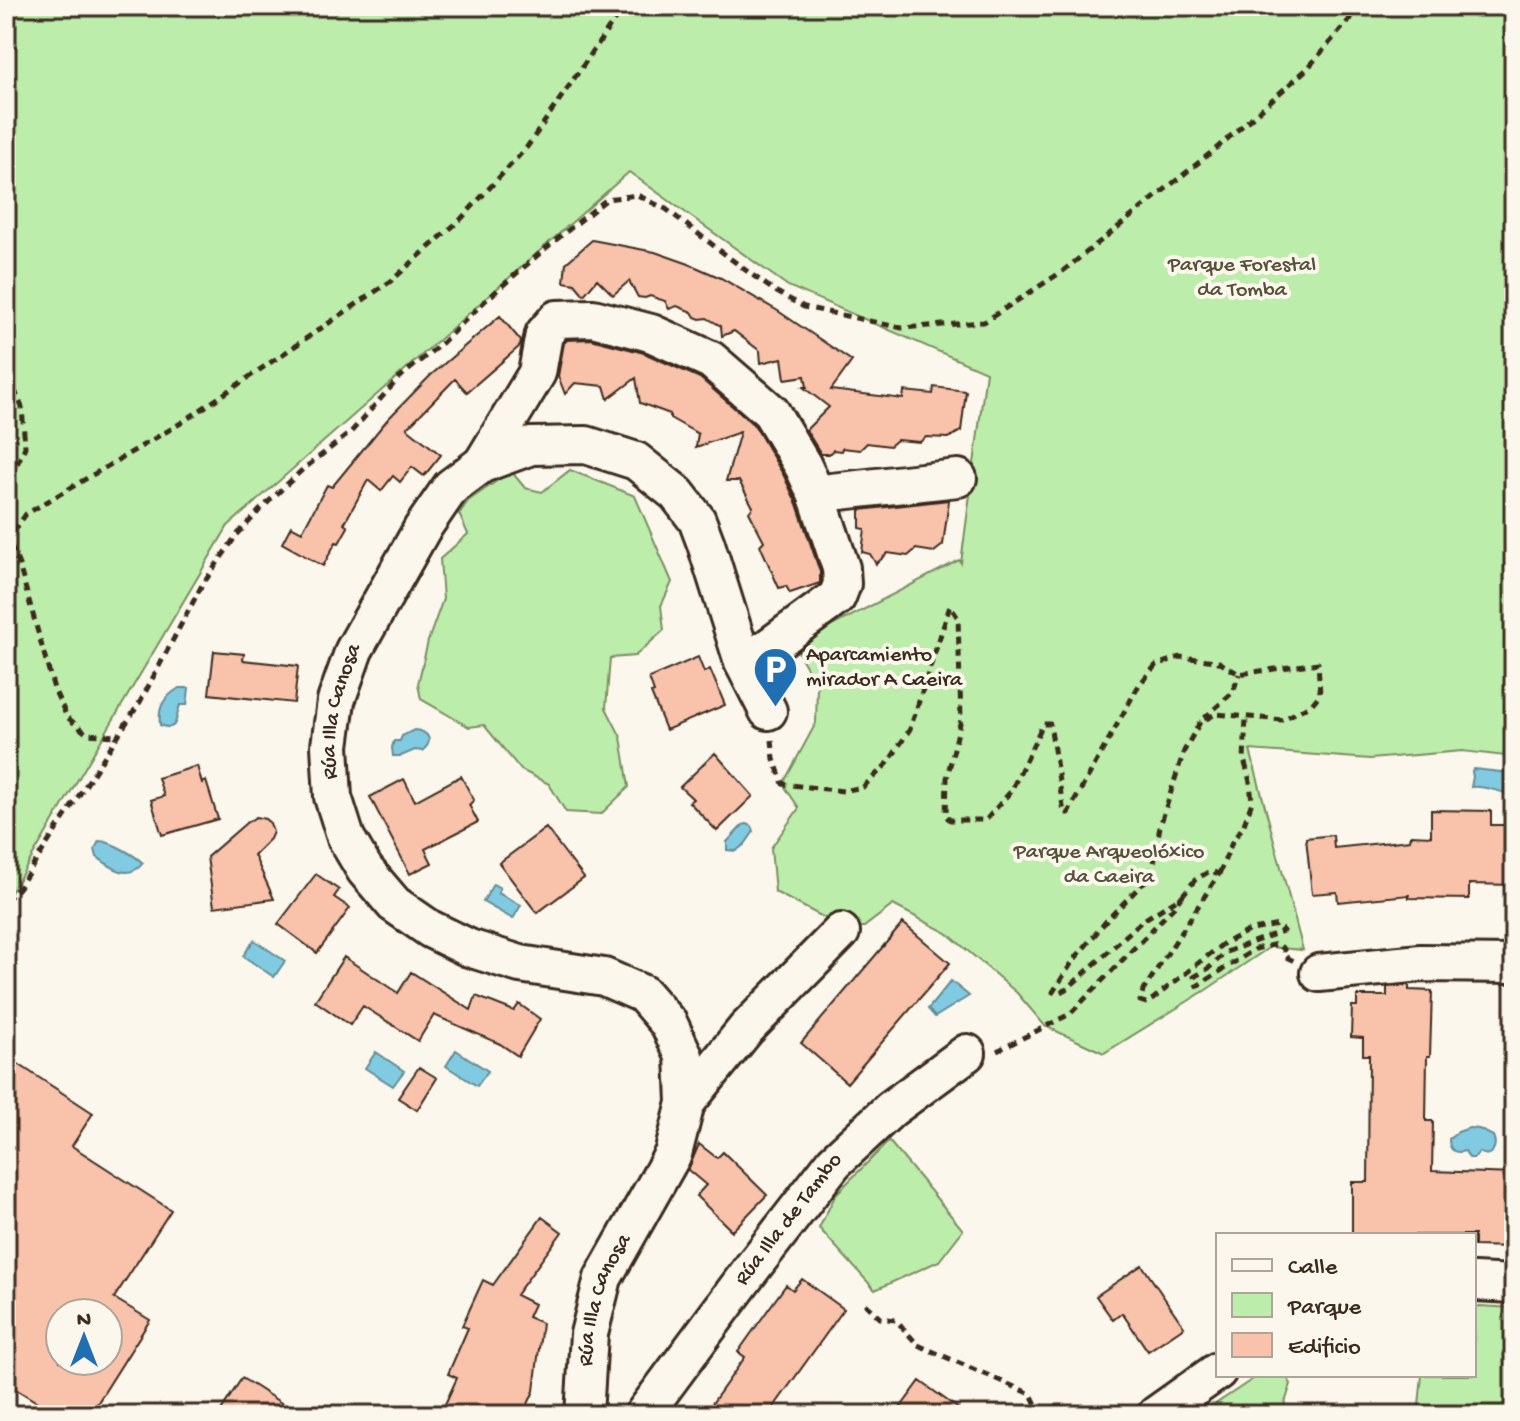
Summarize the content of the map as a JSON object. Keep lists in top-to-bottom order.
{
  "streets": {
    "street": ["Rúa Illa Canosa", "Rúa Illa de Tambo"]
  },
  "parks": ["Parque Forestal da Tomba", "Parque Arqueolóxico da Caeira"],
  "places": {
    "parking": ["Aparcamiento mirador A Caeira"]
  },
  "legend": ["Calle", "Parque", "Edificio"],
  "north": "top"
}
